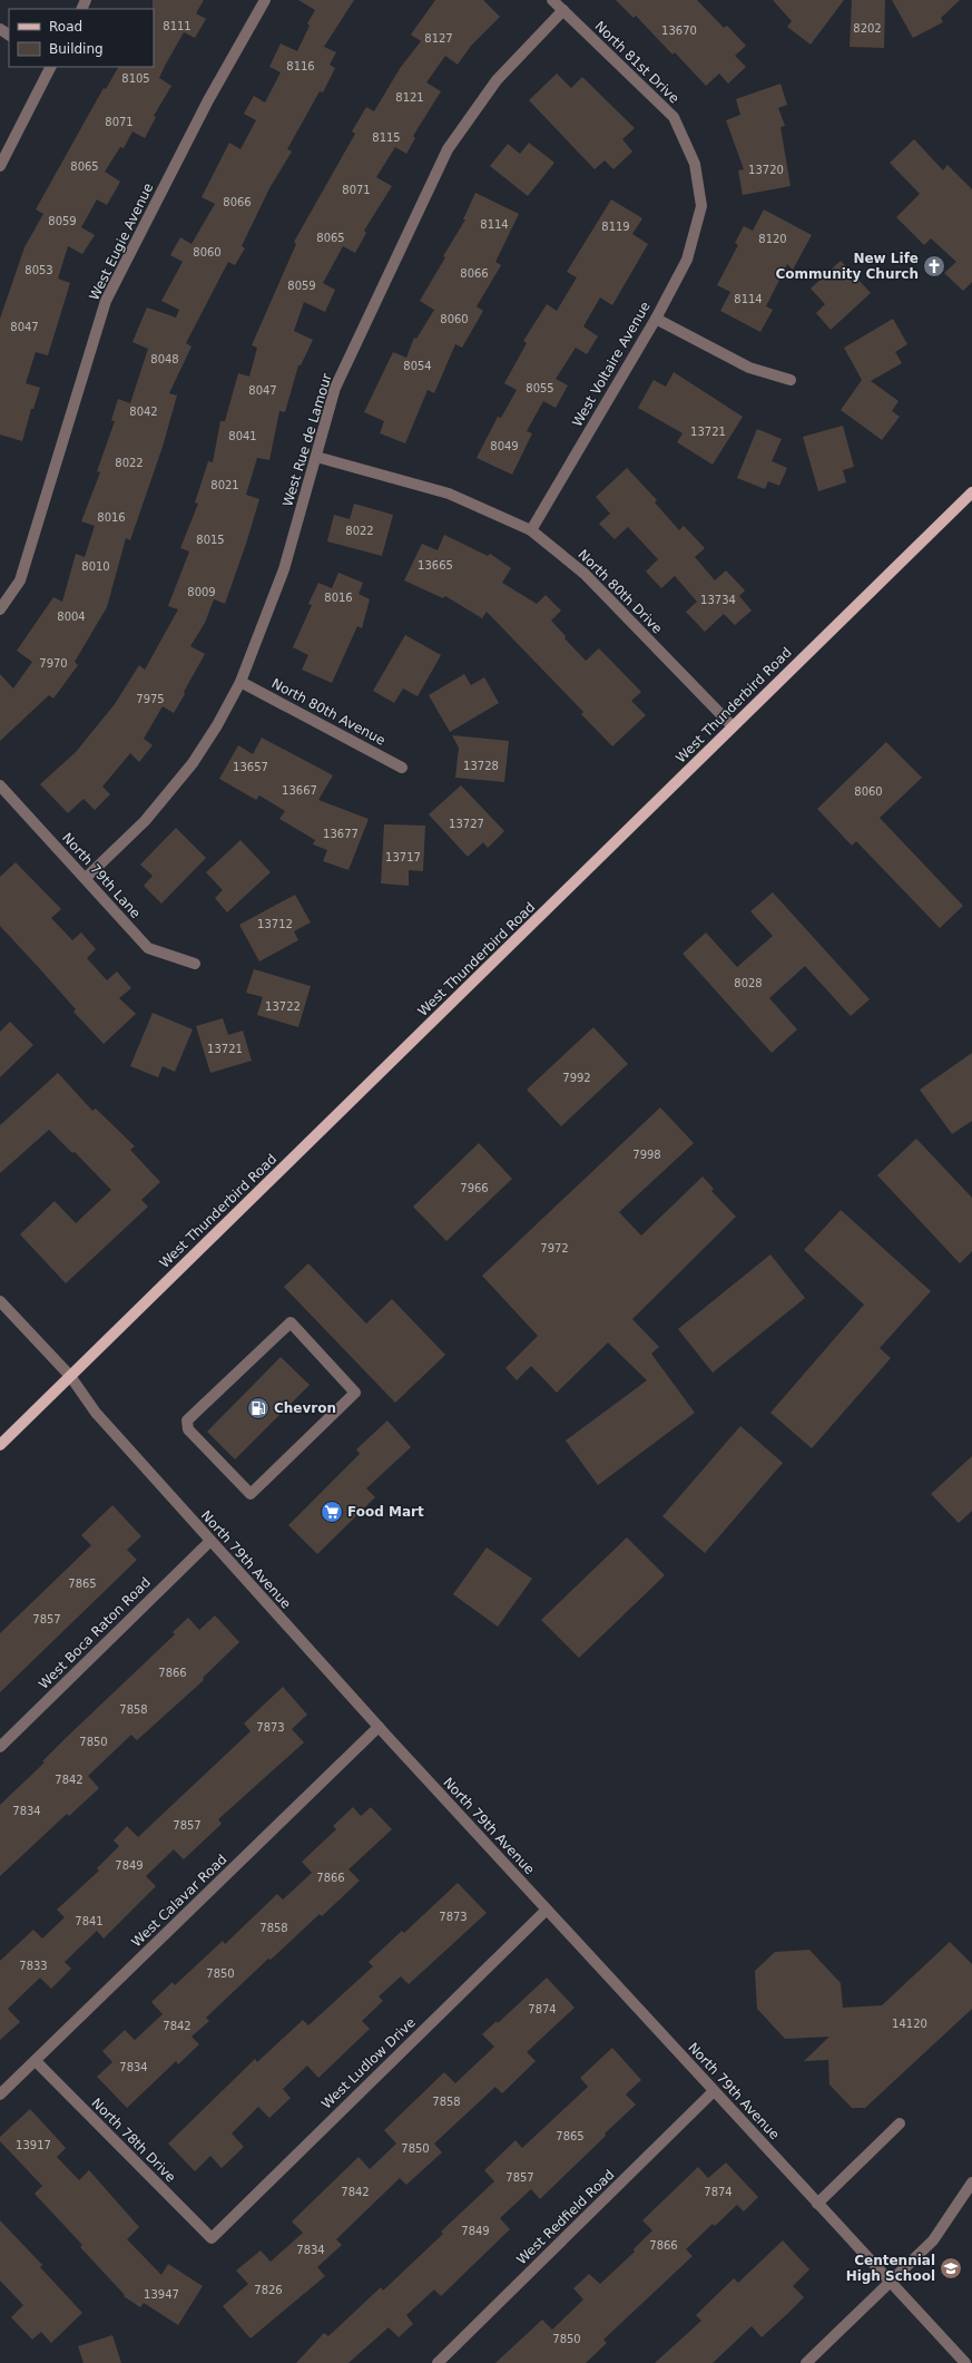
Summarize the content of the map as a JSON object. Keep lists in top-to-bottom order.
{
  "streets": {
    "main road": ["West Thunderbird Road"],
    "street": [
      "North 81st Drive",
      "West Eugie Avenue",
      "West Voltaire Avenue",
      "West Rue de Lamour",
      "North 80th Drive",
      "North 80th Avenue",
      "North 79th Lane",
      "North 79th Avenue",
      "West Boca Raton Road",
      "West Calavar Road",
      "West Ludlow Drive",
      "North 78th Drive",
      "West Redfield Road"
    ]
  },
  "crossings": [
    ["North 81st Drive", "West Voltaire Avenue"],
    ["North 81st Drive", "West Rue de Lamour"],
    ["West Voltaire Avenue", "North 80th Drive"],
    ["West Rue de Lamour", "North 80th Drive"],
    ["West Rue de Lamour", "North 80th Avenue"],
    ["West Rue de Lamour", "North 79th Lane"],
    ["North 80th Drive", "West Thunderbird Road"],
    ["West Thunderbird Road", "North 79th Avenue"],
    ["North 79th Avenue", "West Boca Raton Road"],
    ["North 79th Avenue", "West Calavar Road"],
    ["North 79th Avenue", "West Ludlow Drive"],
    ["North 79th Avenue", "West Redfield Road"],
    ["West Calavar Road", "North 78th Drive"],
    ["West Ludlow Drive", "North 78th Drive"]
  ],
  "places": {
    "church": ["New Life Community Church"],
    "fuel station": ["Chevron"],
    "supermarket": ["Food Mart"],
    "school or university": ["Centennial High School"]
  },
  "house_numbers": [
    "8111",
    "8202",
    "13670",
    "8127",
    "8116",
    "8105",
    "8121",
    "8071",
    "8115",
    "8065",
    "13720",
    "8071",
    "8066",
    "8059",
    "8114",
    "8119",
    "8065",
    "8120",
    "8060",
    "8053",
    "8066",
    "8059",
    "8114",
    "8060",
    "8047",
    "8048",
    "8054",
    "8055",
    "8047",
    "8042",
    "13721",
    "8041",
    "8049",
    "8022",
    "8021",
    "8016",
    "8022",
    "8015",
    "13665",
    "8010",
    "8009",
    "8016",
    "13734",
    "8004",
    "7970",
    "7975",
    "13728",
    "13657",
    "13667",
    "8060",
    "13727",
    "13677",
    "13717",
    "13712",
    "8028",
    "13722",
    "13721",
    "7992",
    "7998",
    "7966",
    "7972",
    "7865",
    "7857",
    "7866",
    "7858",
    "7873",
    "7850",
    "7842",
    "7834",
    "7857",
    "7849",
    "7866",
    "7873",
    "7841",
    "7858",
    "7833",
    "7850",
    "7874",
    "14120",
    "7842",
    "7834",
    "7858",
    "7865",
    "13917",
    "7850",
    "7857",
    "7842",
    "7874",
    "7849",
    "7866",
    "7834",
    "7826",
    "13947",
    "7850"
  ],
  "legend": ["Road", "Building"]
}
